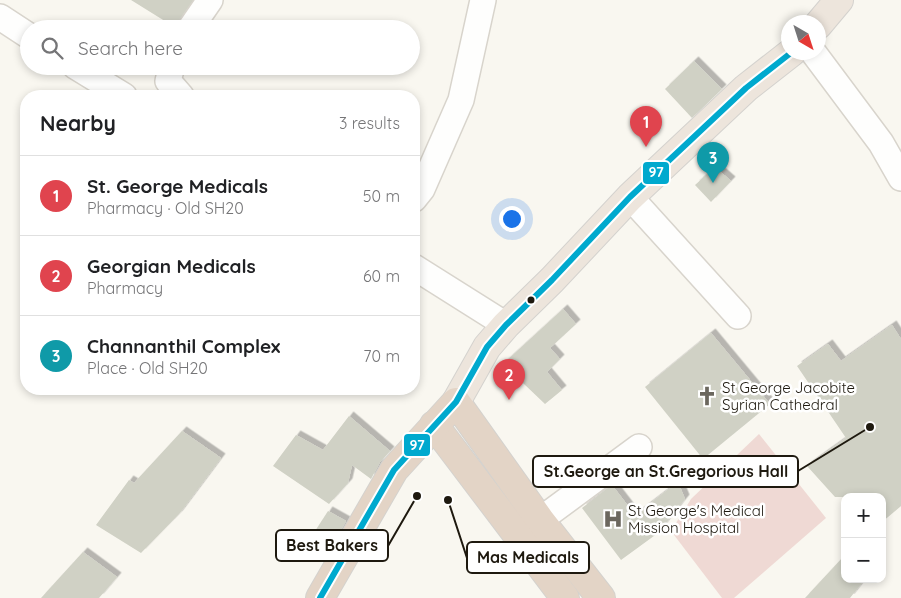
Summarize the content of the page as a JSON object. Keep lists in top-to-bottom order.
{
  "places": {
    "church": ["St George Jacobite Syrian Cathedral"],
    "other": ["St.George an St.Gregorious Hall", "Best Bakers", "Mas Medicals"],
    "hospital": ["St George's Medical Mission Hospital"]
  },
  "lines": ["transit line 97"],
  "north": "bottom right",
  "page": {
    "search": "Search here",
    "heading": ["Nearby", "3 results"],
    "pins": ["1", "3", "2"],
    "list": [
      {
        "mark": "1",
        "name": "St. George Medicals",
        "note": "Pharmacy · Old SH20",
        "value": "50 m"
      },
      {
        "mark": "2",
        "name": "Georgian Medicals",
        "note": "Pharmacy",
        "value": "60 m"
      },
      {
        "mark": "3",
        "name": "Channanthil Complex",
        "note": "Place · Old SH20",
        "value": "70 m"
      }
    ],
    "map_buttons": ["+", "−"]
  }
}
